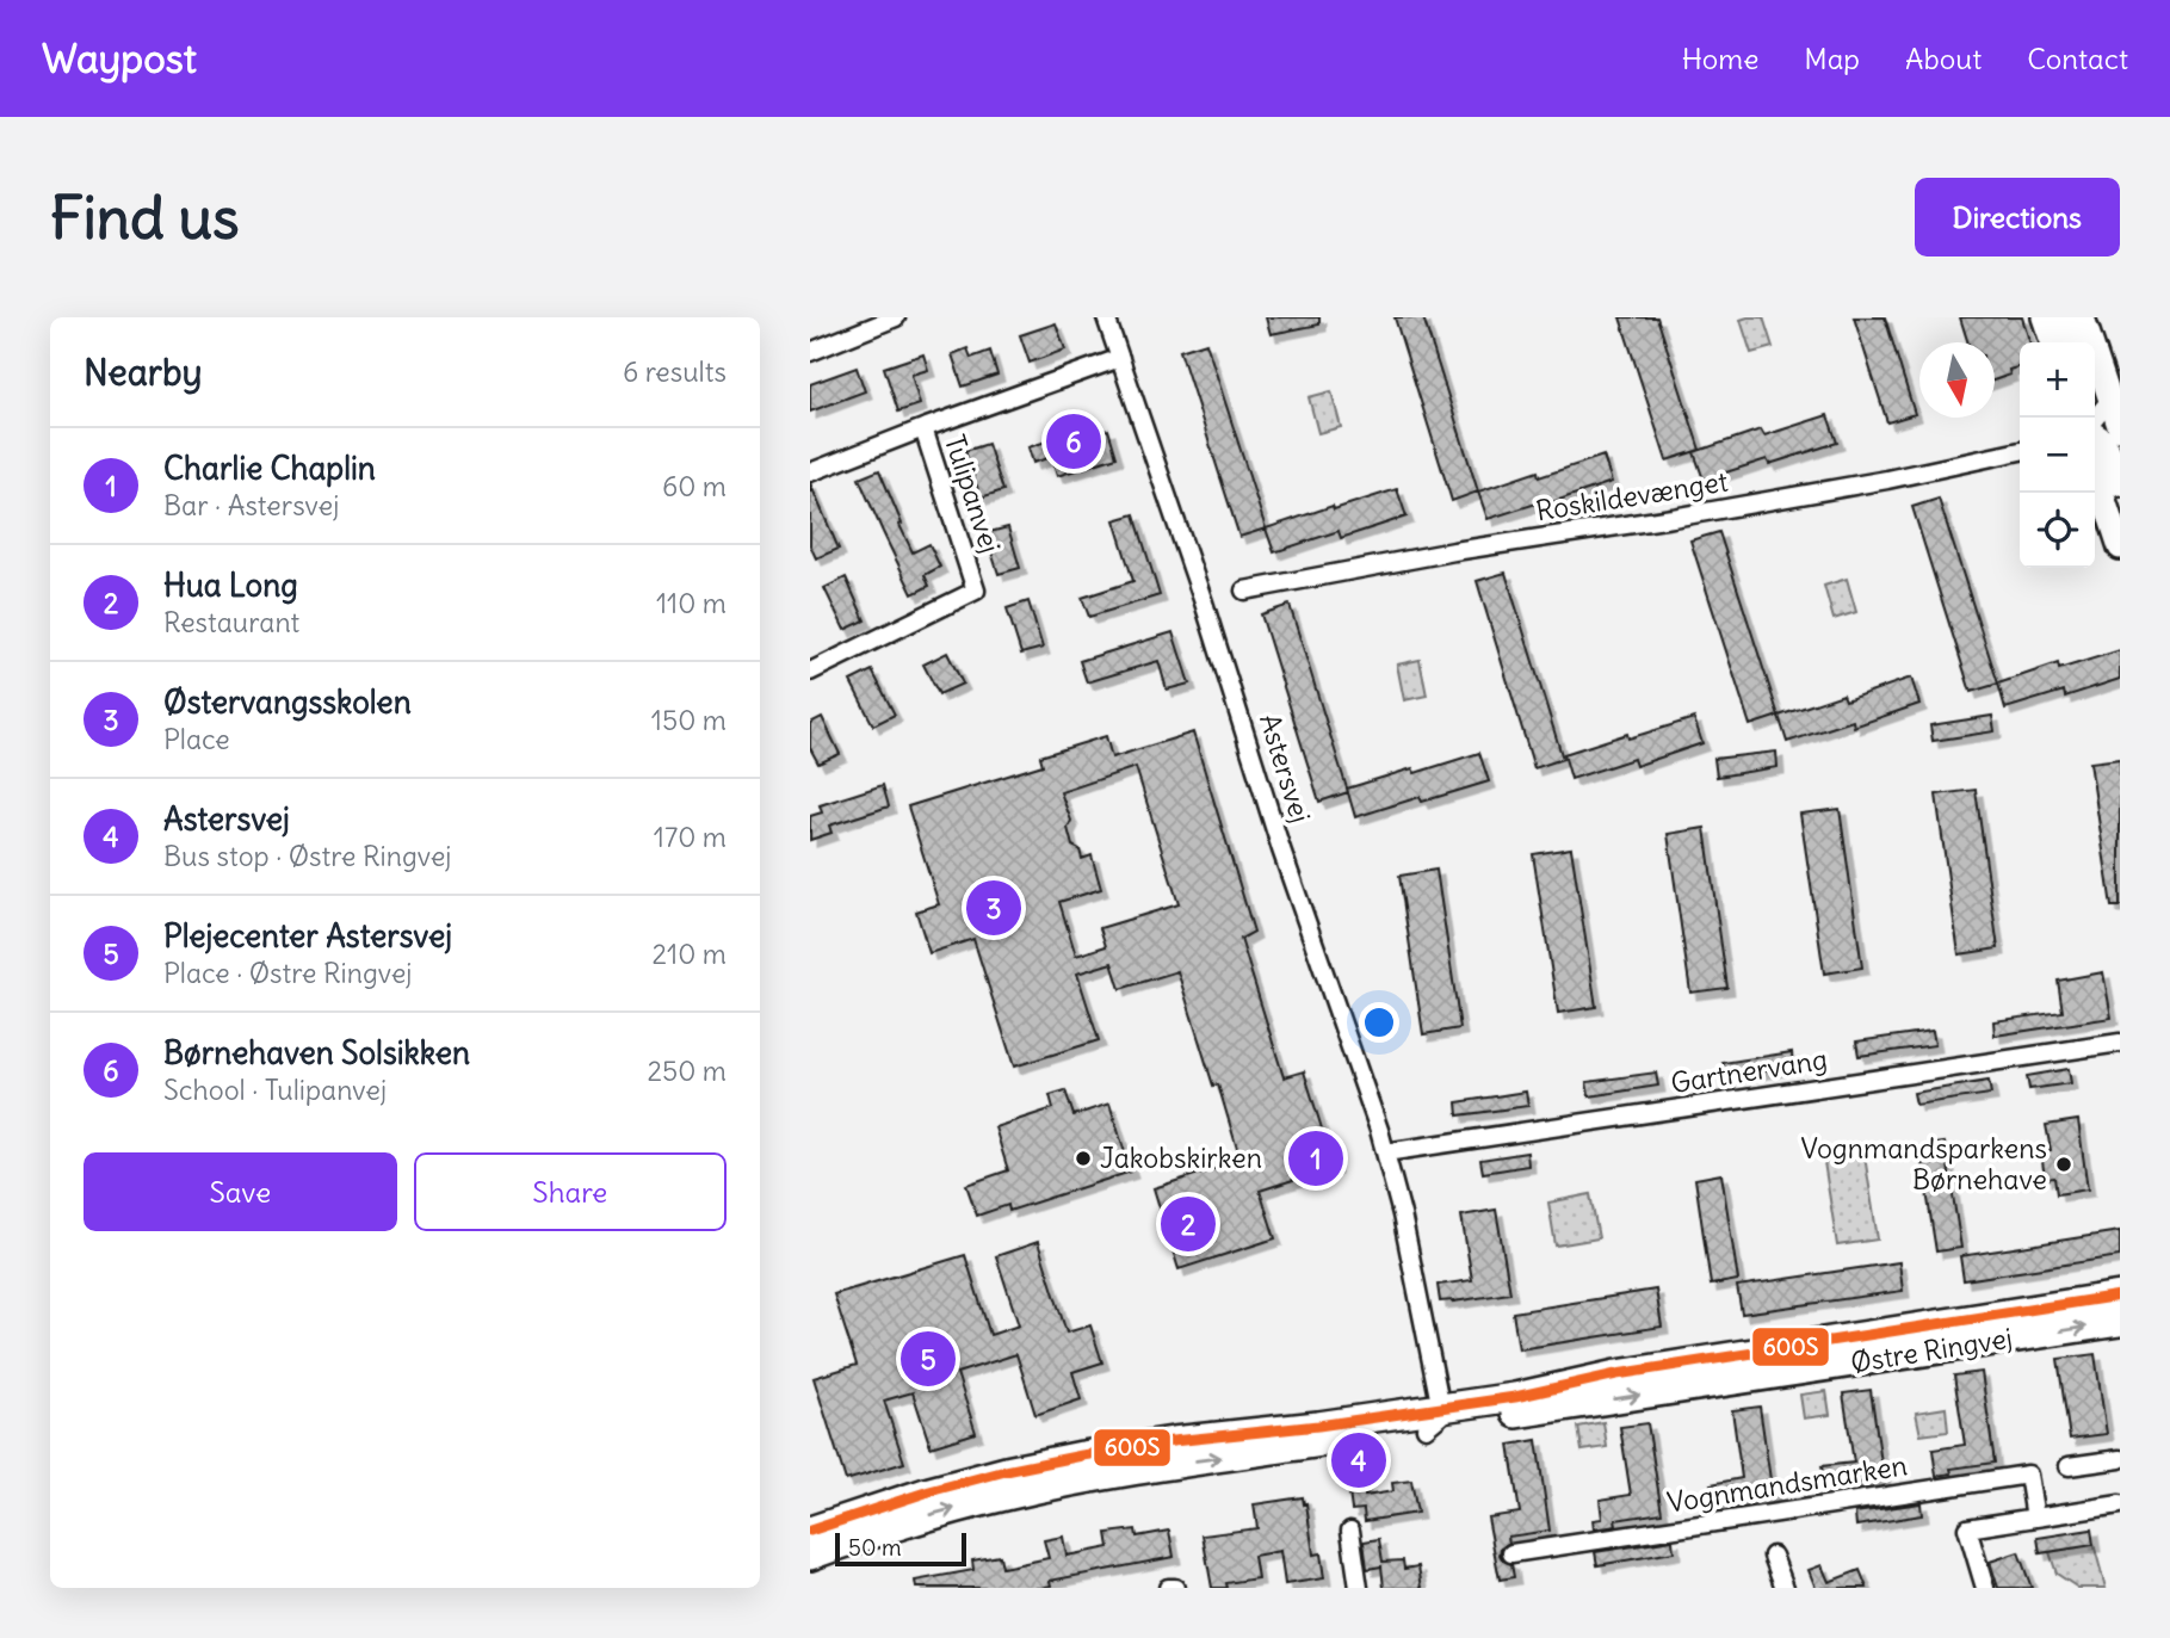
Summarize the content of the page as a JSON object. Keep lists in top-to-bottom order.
{
  "streets": {
    "main road": ["Østre Ringvej"],
    "street": [
      "Tulipanvej",
      "Roskildevænget",
      "Astersvej",
      "Gartnervang",
      "Vognmandsmarken"
    ]
  },
  "crossings": [
    ["Tulipanvej", "Astersvej"],
    ["Astersvej", "Gartnervang"],
    ["Astersvej", "Østre Ringvej"]
  ],
  "places": ["Jakobskirken", "Vognmandsparkens Børnehave"],
  "lines": ["transit line 600S"],
  "scale_bar": "50 m",
  "north": "bottom",
  "page": {
    "header": "Waypost",
    "nav": [
      "Home",
      "Map",
      "About",
      "Contact"
    ],
    "buttons": [
      "Directions",
      ["Save", "Share"]
    ],
    "title": "Find us",
    "heading": ["Nearby", "6 results"],
    "map_buttons": ["+", "−"],
    "pins": [
      "6",
      "3",
      "1",
      "2",
      "5",
      "4"
    ],
    "list": [
      {
        "mark": "1",
        "name": "Charlie Chaplin",
        "note": "Bar · Astersvej",
        "value": "60 m"
      },
      {
        "mark": "2",
        "name": "Hua Long",
        "note": "Restaurant",
        "value": "110 m"
      },
      {
        "mark": "3",
        "name": "Østervangsskolen",
        "note": "Place",
        "value": "150 m"
      },
      {
        "mark": "4",
        "name": "Astersvej",
        "note": "Bus stop · Østre Ringvej",
        "value": "170 m"
      },
      {
        "mark": "5",
        "name": "Plejecenter Astersvej",
        "note": "Place · Østre Ringvej",
        "value": "210 m"
      },
      {
        "mark": "6",
        "name": "Børnehaven Solsikken",
        "note": "School · Tulipanvej",
        "value": "250 m"
      }
    ],
    "scale": "50 m"
  }
}
